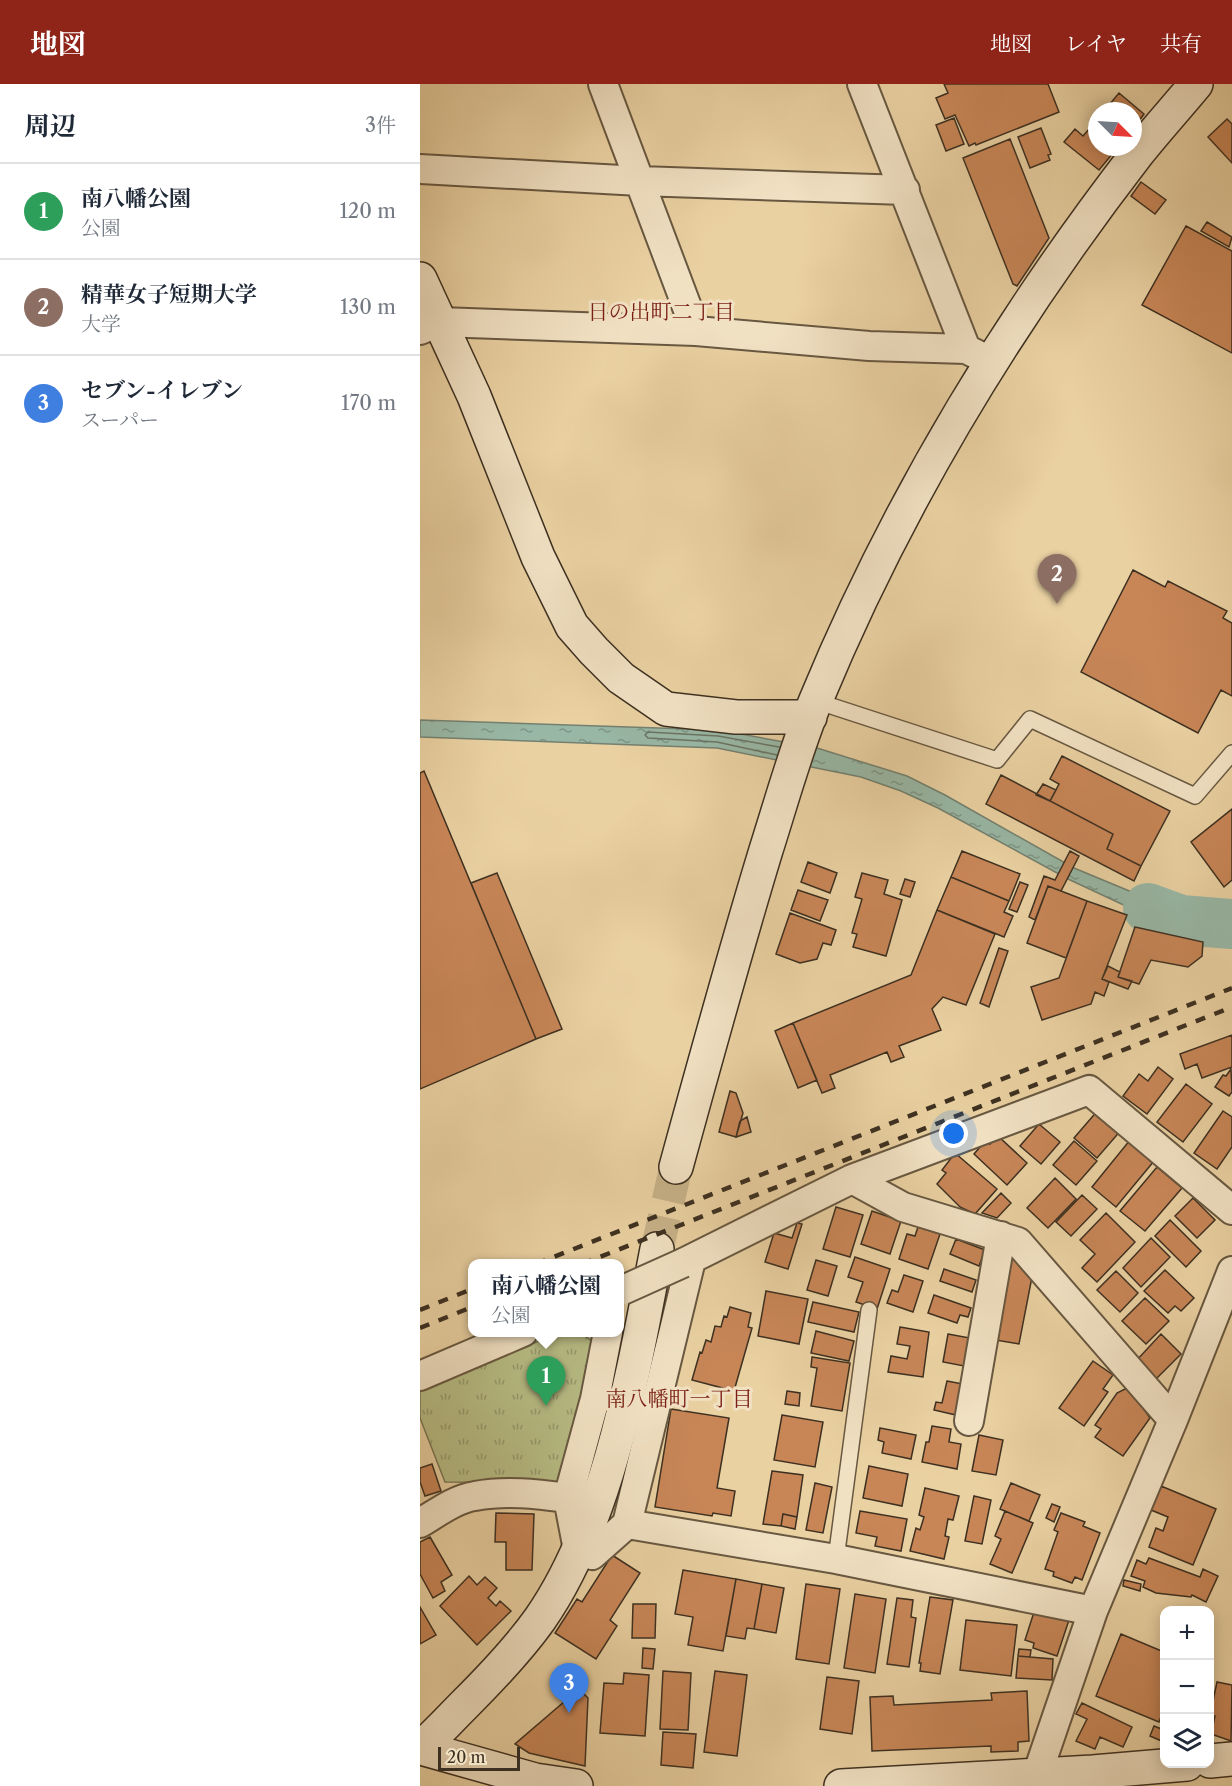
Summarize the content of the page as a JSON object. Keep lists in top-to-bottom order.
{
  "districts": ["日の出町二丁目", "南八幡町一丁目"],
  "scale_bar": "20 m",
  "north": "bottom right",
  "page": {
    "header": "地図",
    "nav": ["地図", "レイヤ", "共有"],
    "heading": ["周辺", "3件"],
    "list": [
      {
        "mark": "1",
        "name": "南八幡公園",
        "note": "公園",
        "value": "120 m"
      },
      {
        "mark": "2",
        "name": "精華女子短期大学",
        "note": "大学",
        "value": "130 m"
      },
      {
        "mark": "3",
        "name": "セブン-イレブン",
        "note": "スーパー",
        "value": "170 m"
      }
    ],
    "pins": ["2", "1", "3"],
    "popup": ["南八幡公園", "公園"],
    "map_buttons": ["+", "−"],
    "scale": "20 m"
  }
}
